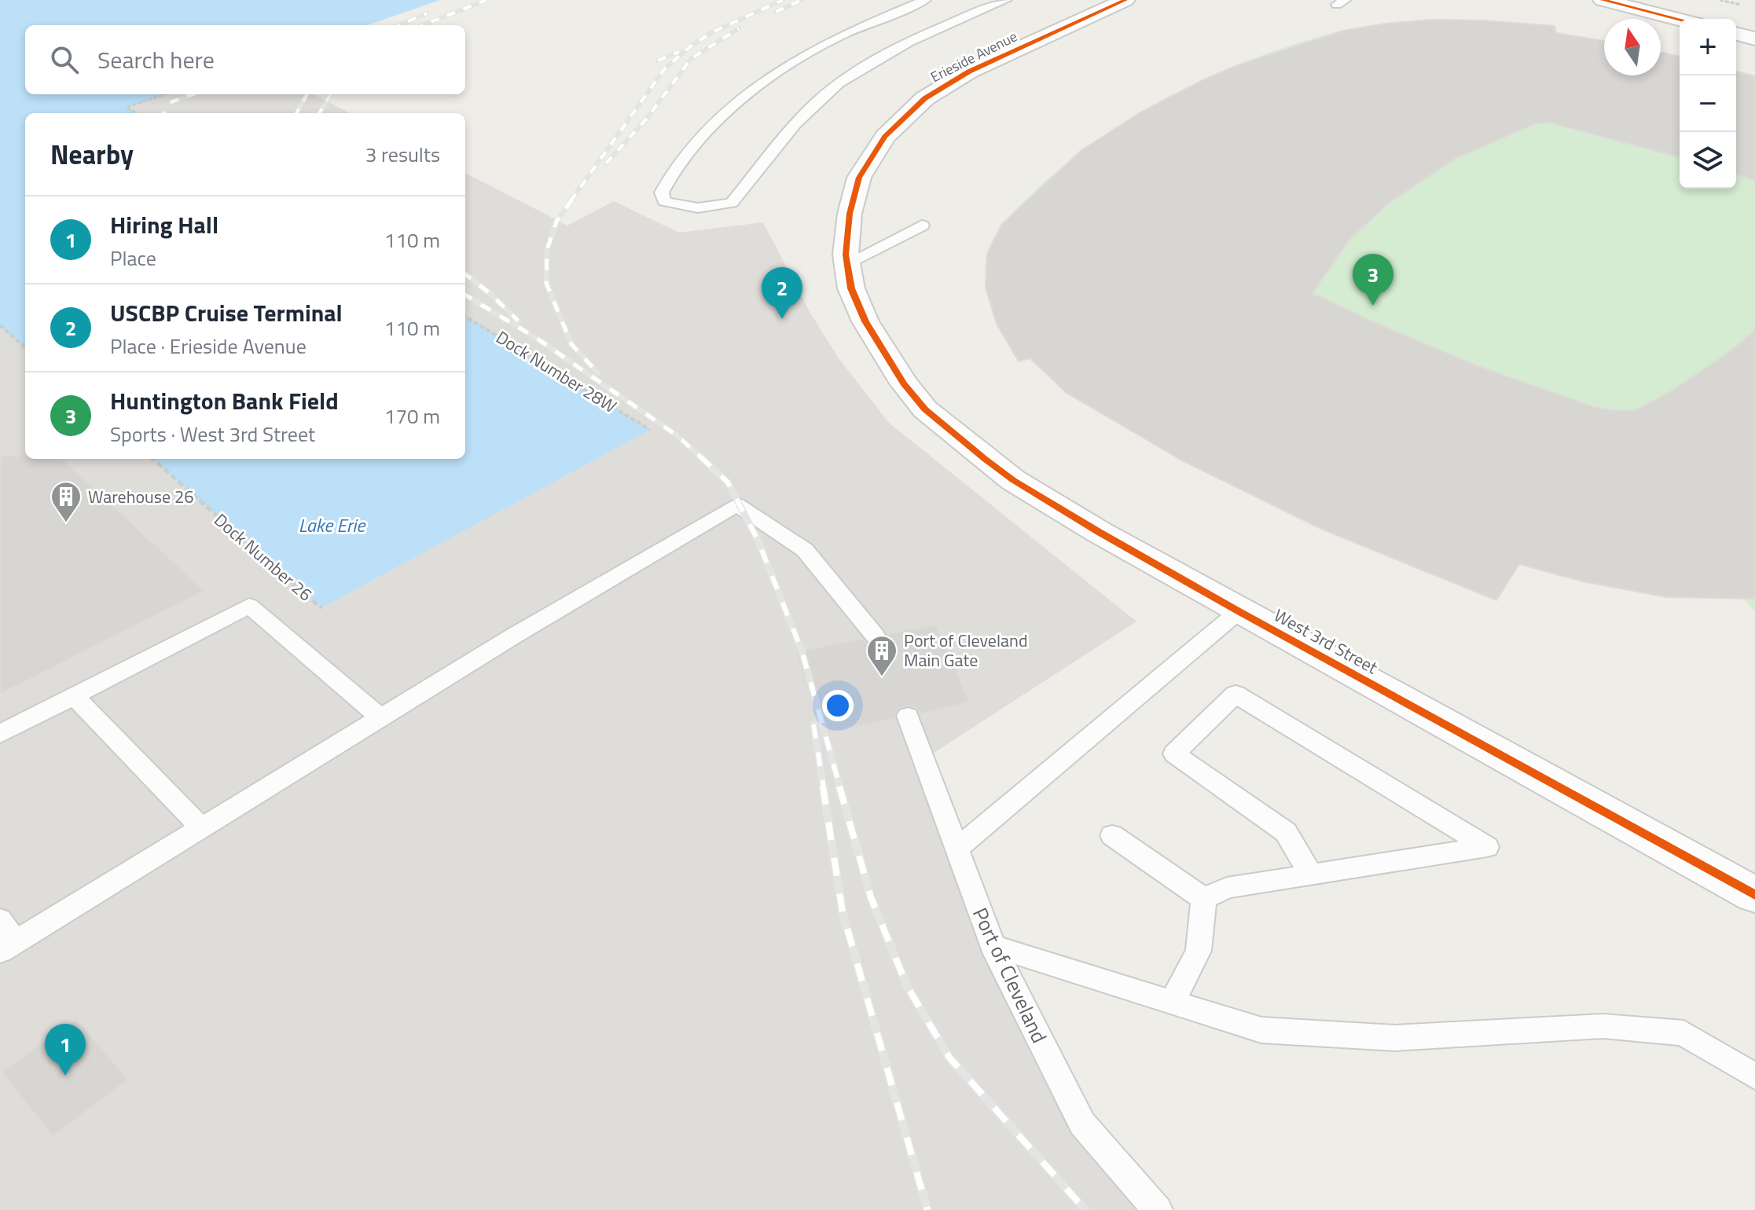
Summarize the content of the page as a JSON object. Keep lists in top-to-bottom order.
{
  "streets": {
    "street": ["Erieside Avenue", "West 3rd Street"],
    "lane": ["Port of Cleveland"],
    "path": ["Dock Number 28W", "Dock Number 26"]
  },
  "crossings": [
    ["Erieside Avenue", "West 3rd Street"]
  ],
  "water": ["Lake Erie"],
  "places": {
    "building": ["Warehouse 26", "Port of Cleveland Main Gate"]
  },
  "north": "top",
  "page": {
    "map_buttons": ["+", "−"],
    "search": "Search here",
    "heading": ["Nearby", "3 results"],
    "list": [
      {
        "mark": "1",
        "name": "Hiring Hall",
        "note": "Place",
        "value": "110 m"
      },
      {
        "mark": "2",
        "name": "USCBP Cruise Terminal",
        "note": "Place · Erieside Avenue",
        "value": "110 m"
      },
      {
        "mark": "3",
        "name": "Huntington Bank Field",
        "note": "Sports · West 3rd Street",
        "value": "170 m"
      }
    ],
    "pins": ["3", "2", "1"]
  }
}
